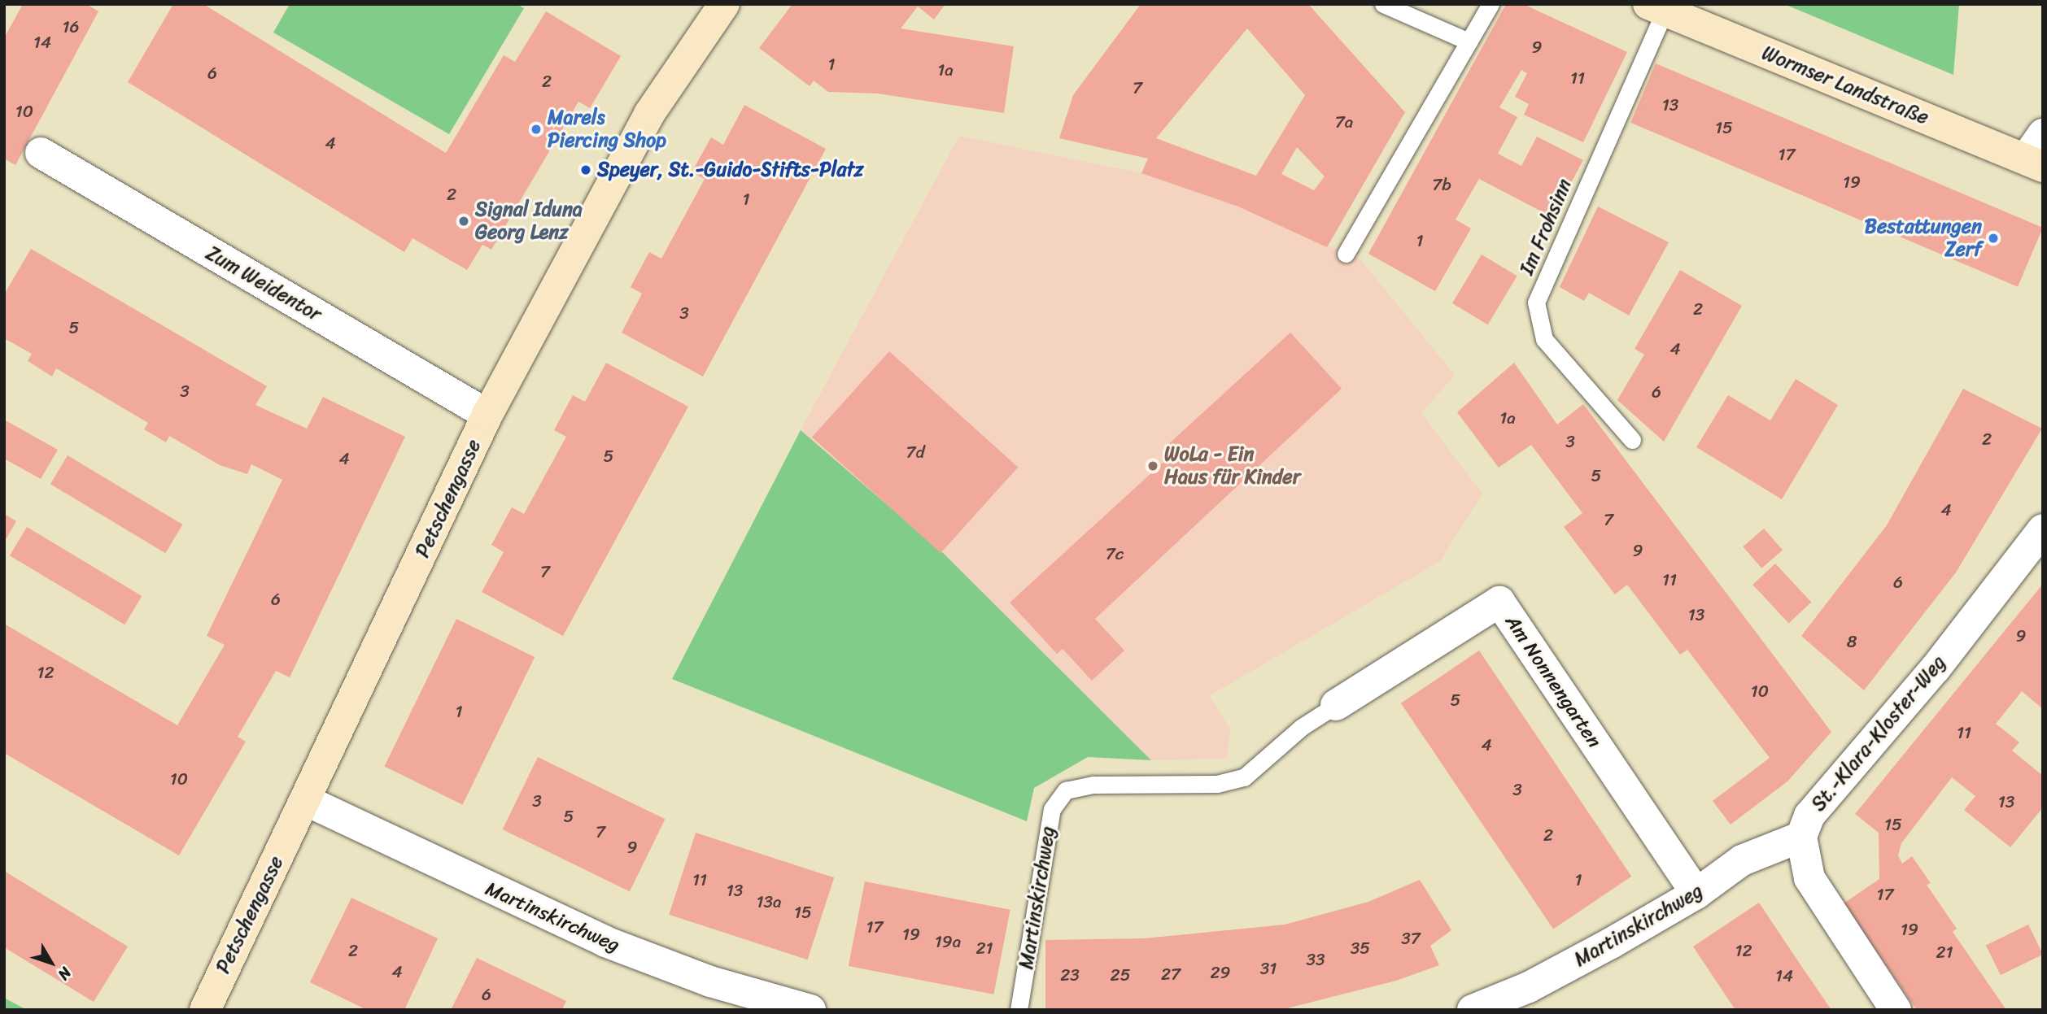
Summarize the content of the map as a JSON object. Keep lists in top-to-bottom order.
{
  "streets": {
    "street": [
      "Wormser Landstraße",
      "Zum Weidentor",
      "Petschengasse",
      "Am Nonnengarten",
      "St.-Klara-Kloster-Weg",
      "Martinskirchweg"
    ],
    "lane": ["Im Frohsinn"]
  },
  "crossings": [
    ["Wormser Landstraße", "Im Frohsinn"],
    ["Zum Weidentor", "Petschengasse"],
    ["Petschengasse", "Martinskirchweg"],
    ["Am Nonnengarten", "Martinskirchweg"],
    ["St.-Klara-Kloster-Weg", "Martinskirchweg"]
  ],
  "places": [
    "Marels Piercing Shop",
    "Speyer, St.-Guido-Stifts-Platz",
    "Signal Iduna Georg Lenz",
    "Bestattungen Zerf",
    "WoLa - Ein Haus für Kinder"
  ],
  "house_numbers": [
    "16",
    "14",
    "9",
    "1",
    "1a",
    "6",
    "11",
    "2",
    "7",
    "13",
    "10",
    "7a",
    "15",
    "4",
    "17",
    "19",
    "7b",
    "2",
    "1",
    "1",
    "2",
    "3",
    "5",
    "4",
    "3",
    "6",
    "1a",
    "2",
    "3",
    "7d",
    "5",
    "4",
    "5",
    "4",
    "7",
    "9",
    "7c",
    "7",
    "11",
    "6",
    "6",
    "13",
    "9",
    "8",
    "12",
    "10",
    "5",
    "1",
    "11",
    "4",
    "10",
    "3",
    "3",
    "13",
    "5",
    "15",
    "7",
    "2",
    "9",
    "11",
    "1",
    "13",
    "17",
    "13a",
    "15",
    "17",
    "19",
    "19",
    "37",
    "19a",
    "21",
    "35",
    "2",
    "12",
    "21",
    "33",
    "31",
    "4",
    "29",
    "27",
    "23",
    "25",
    "14",
    "6"
  ],
  "north": "bottom right"
}
